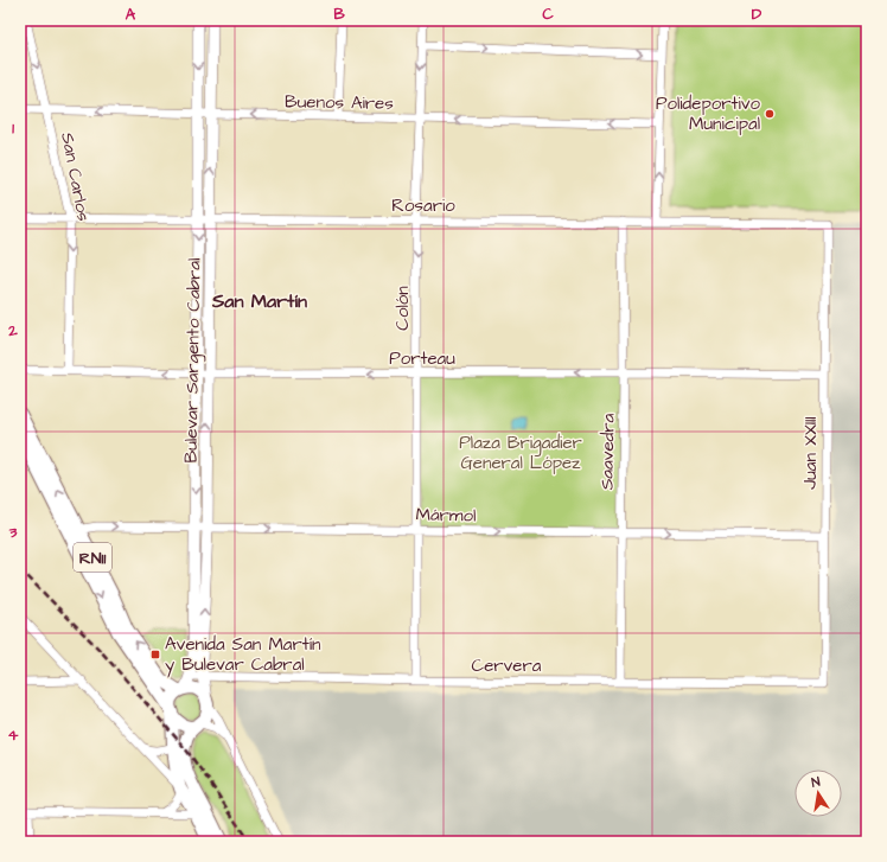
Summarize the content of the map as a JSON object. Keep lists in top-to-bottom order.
{
  "streets": {
    "main road": ["Bulevar Sargento Cabral", "RN11"],
    "street": [
      "Buenos Aires",
      "San Carlos",
      "Rosario",
      "Colón",
      "Porteau",
      "Saavedra",
      "Juan XXIII",
      "Mármol",
      "Cervera"
    ]
  },
  "crossings": [
    ["Buenos Aires", "San Carlos"],
    ["Buenos Aires", "Colón"],
    ["Buenos Aires", "Bulevar Sargento Cabral"],
    ["San Carlos", "Rosario"],
    ["San Carlos", "Porteau"],
    ["Rosario", "Colón"],
    ["Rosario", "Bulevar Sargento Cabral"],
    ["Rosario", "Saavedra"],
    ["Rosario", "Juan XXIII"],
    ["Colón", "Porteau"],
    ["Colón", "Mármol"],
    ["Colón", "Cervera"],
    ["Porteau", "Bulevar Sargento Cabral"],
    ["Porteau", "Saavedra"],
    ["Porteau", "Juan XXIII"],
    ["Bulevar Sargento Cabral", "Mármol"],
    ["Bulevar Sargento Cabral", "RN11"],
    ["Bulevar Sargento Cabral", "Cervera"],
    ["Saavedra", "Mármol"],
    ["Saavedra", "Cervera"],
    ["Juan XXIII", "Mármol"],
    ["Juan XXIII", "Cervera"],
    ["Mármol", "RN11"]
  ],
  "one_way": ["San Carlos", "Porteau", "Mármol"],
  "districts": ["San Martín"],
  "parks": ["Plaza Brigadier General López"],
  "places": {
    "other": ["Polideportivo Municipal"],
    "transit": ["Avenida San Martín y Bulevar Cabral"]
  },
  "north": "top",
  "grid": {
    "columns": [
      "A",
      "B",
      "C",
      "D"
    ],
    "rows": [
      "1",
      "2",
      "3",
      "4"
    ]
  }
}
